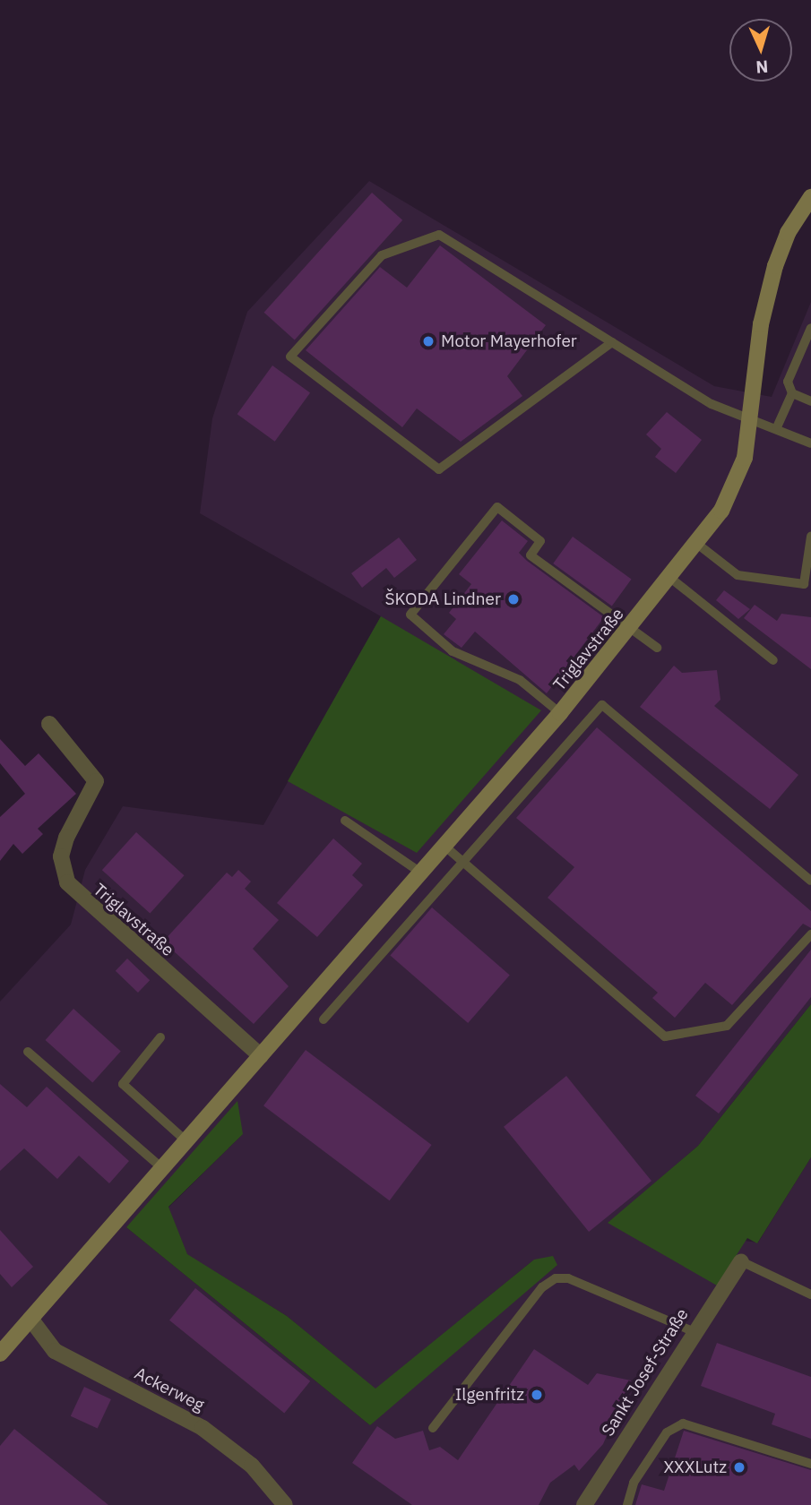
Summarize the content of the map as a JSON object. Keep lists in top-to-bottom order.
{
  "streets": {
    "street": ["Triglavstraße", "Sankt Josef-Straße", "Ackerweg"]
  },
  "crossings": [
    ["Triglavstraße", "Ackerweg"]
  ],
  "places": [
    "Motor Mayerhofer",
    "ŠKODA Lindner",
    "Ilgenfritz",
    "XXXLutz"
  ],
  "north": "bottom"
}
